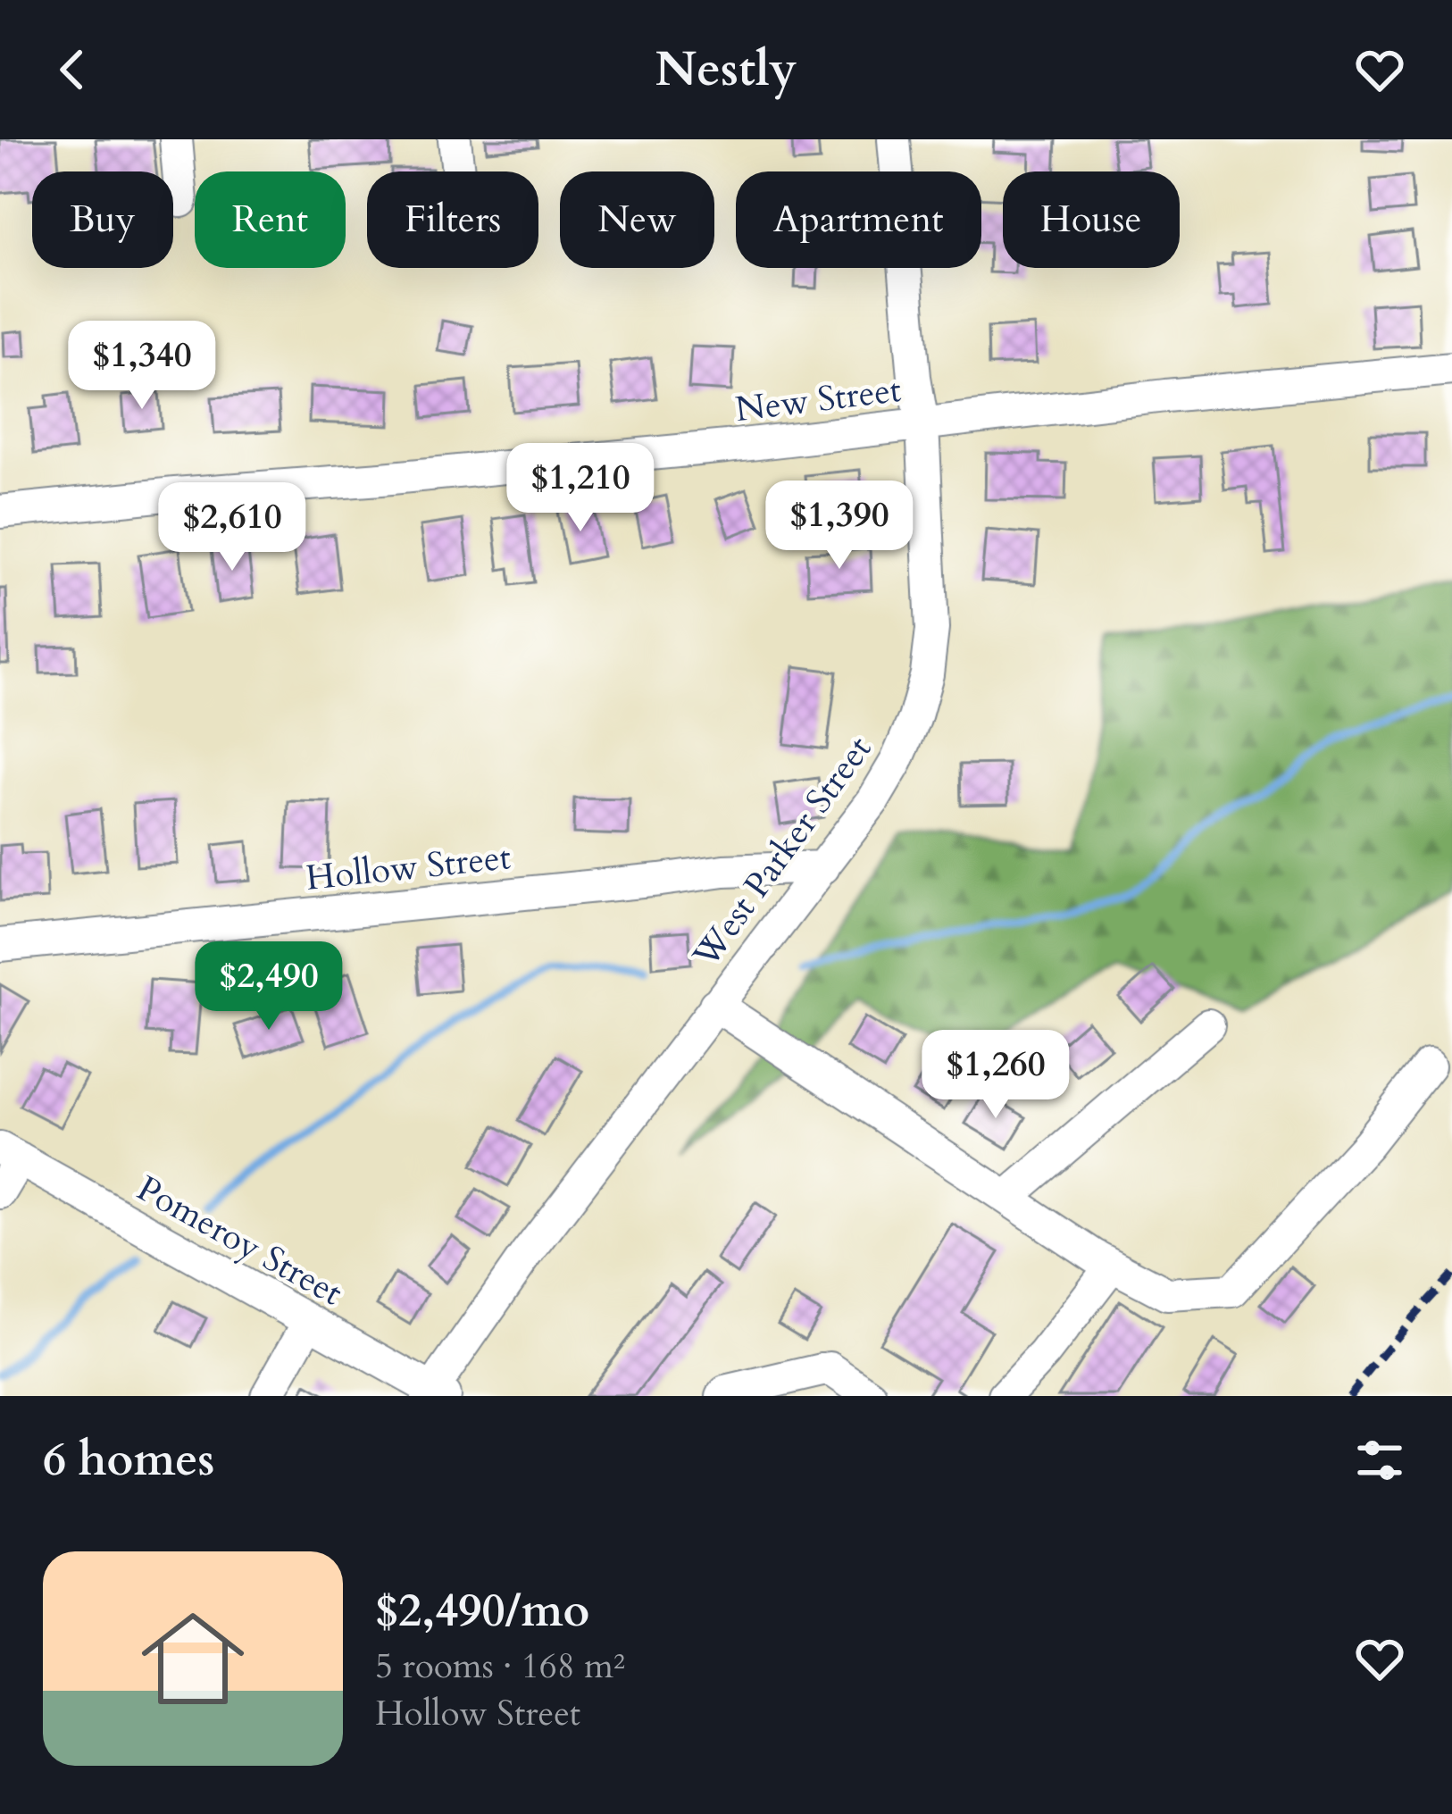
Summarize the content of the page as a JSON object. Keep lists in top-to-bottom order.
{
  "streets": {
    "street": [
      "New Street",
      "West Parker Street",
      "Hollow Street",
      "Pomeroy Street"
    ]
  },
  "crossings": [
    ["New Street", "West Parker Street"],
    ["West Parker Street", "Hollow Street"],
    ["West Parker Street", "Pomeroy Street"]
  ],
  "page": {
    "header": "Nestly",
    "chip": [
      "Buy",
      "Rent",
      "Filters",
      "New",
      "Apartment",
      "House"
    ],
    "price": [
      "$1,340",
      "$1,210",
      "$1,390",
      "$2,610",
      "$2,490",
      "$1,260"
    ],
    "heading": "6 homes",
    "list": [
      {
        "name": "$2,490/mo",
        "note": "5 rooms · 168 m² · Hollow Street"
      }
    ]
  }
}
